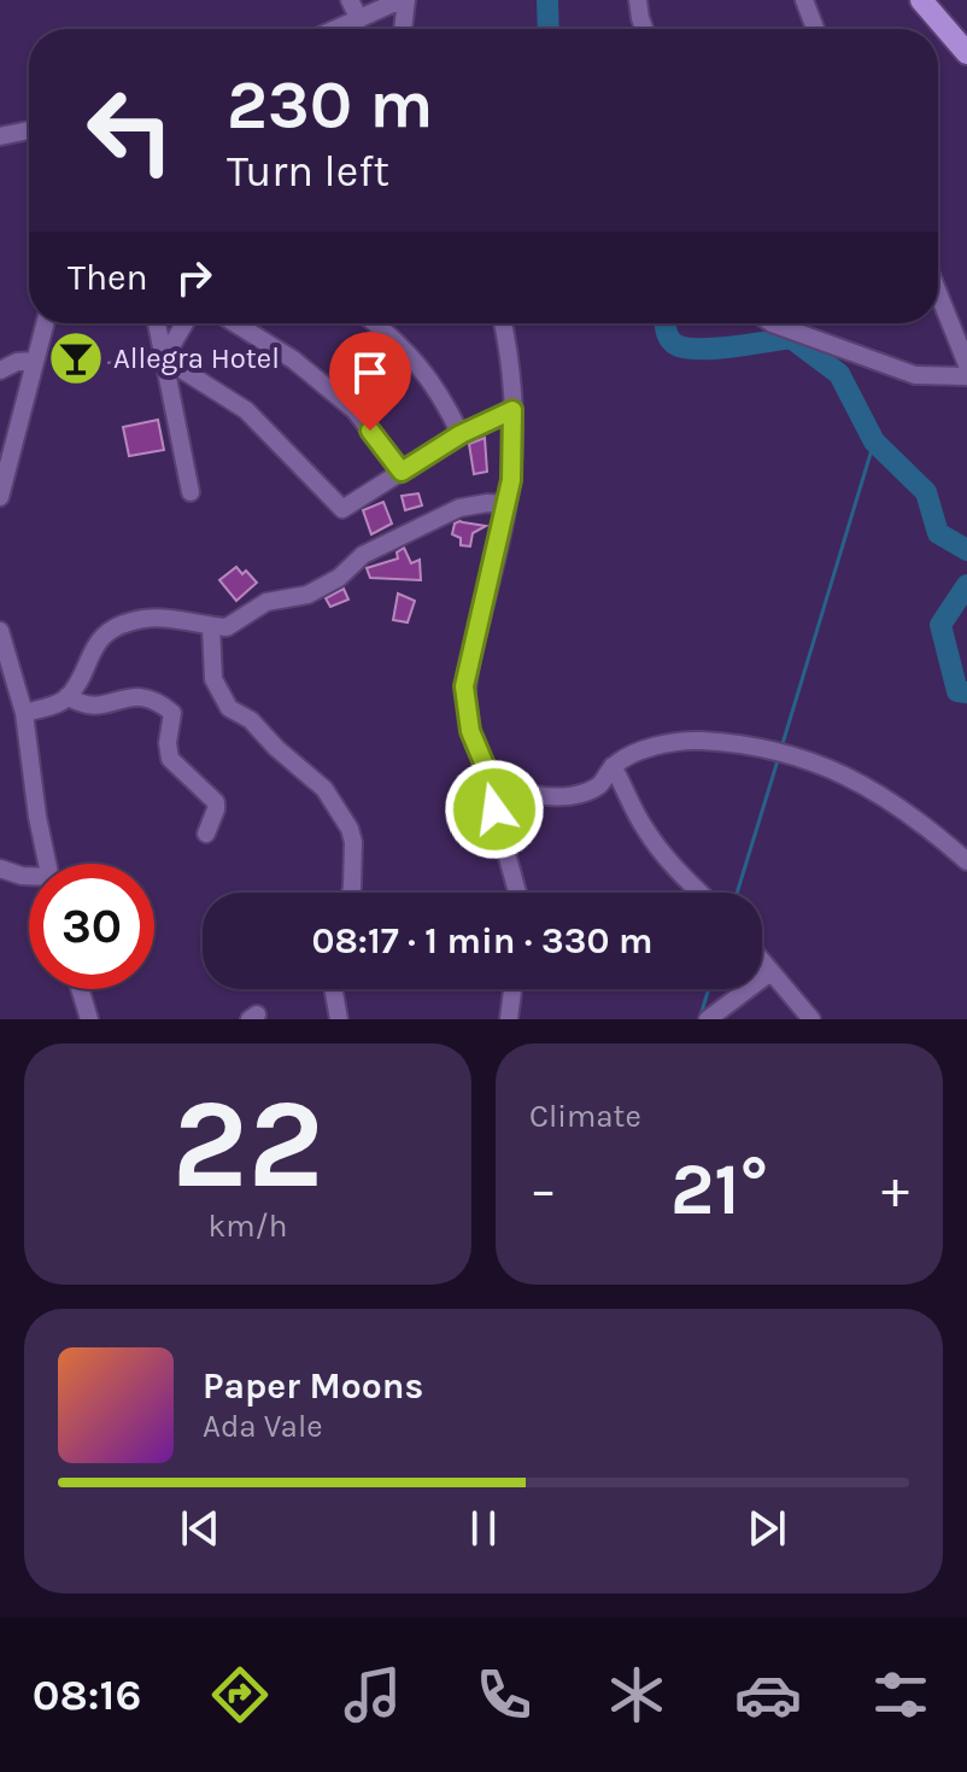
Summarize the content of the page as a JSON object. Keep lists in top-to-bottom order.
{
  "places": {
    "bar": ["Allegra Hotel"]
  },
  "page": {
    "turn": ["230 m", "Turn left"],
    "then": "Then",
    "limit": "30",
    "trip": "08:17 · 1 min · 330 m",
    "tile": [
      ["22", "km/h"],
      "Climate"
    ],
    "heat": ["−", "21°", "+"],
    "song": ["Paper Moons", "Ada Vale"],
    "tabs": "08:16"
  }
}
